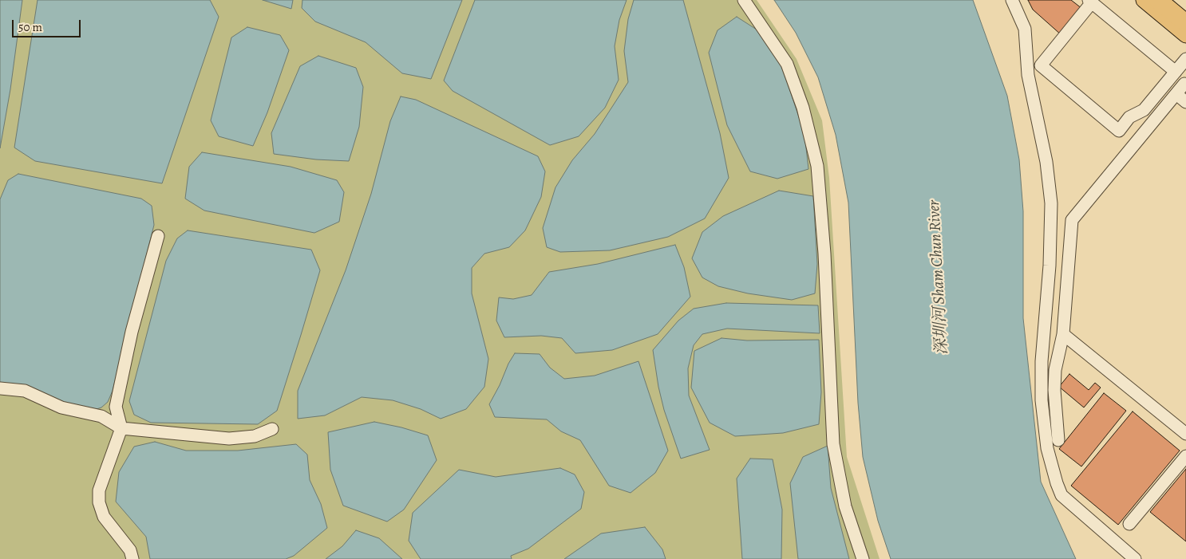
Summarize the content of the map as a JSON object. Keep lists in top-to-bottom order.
{
  "water": ["深圳河 Sham Chun River"],
  "scale_bar": "50 m"
}
